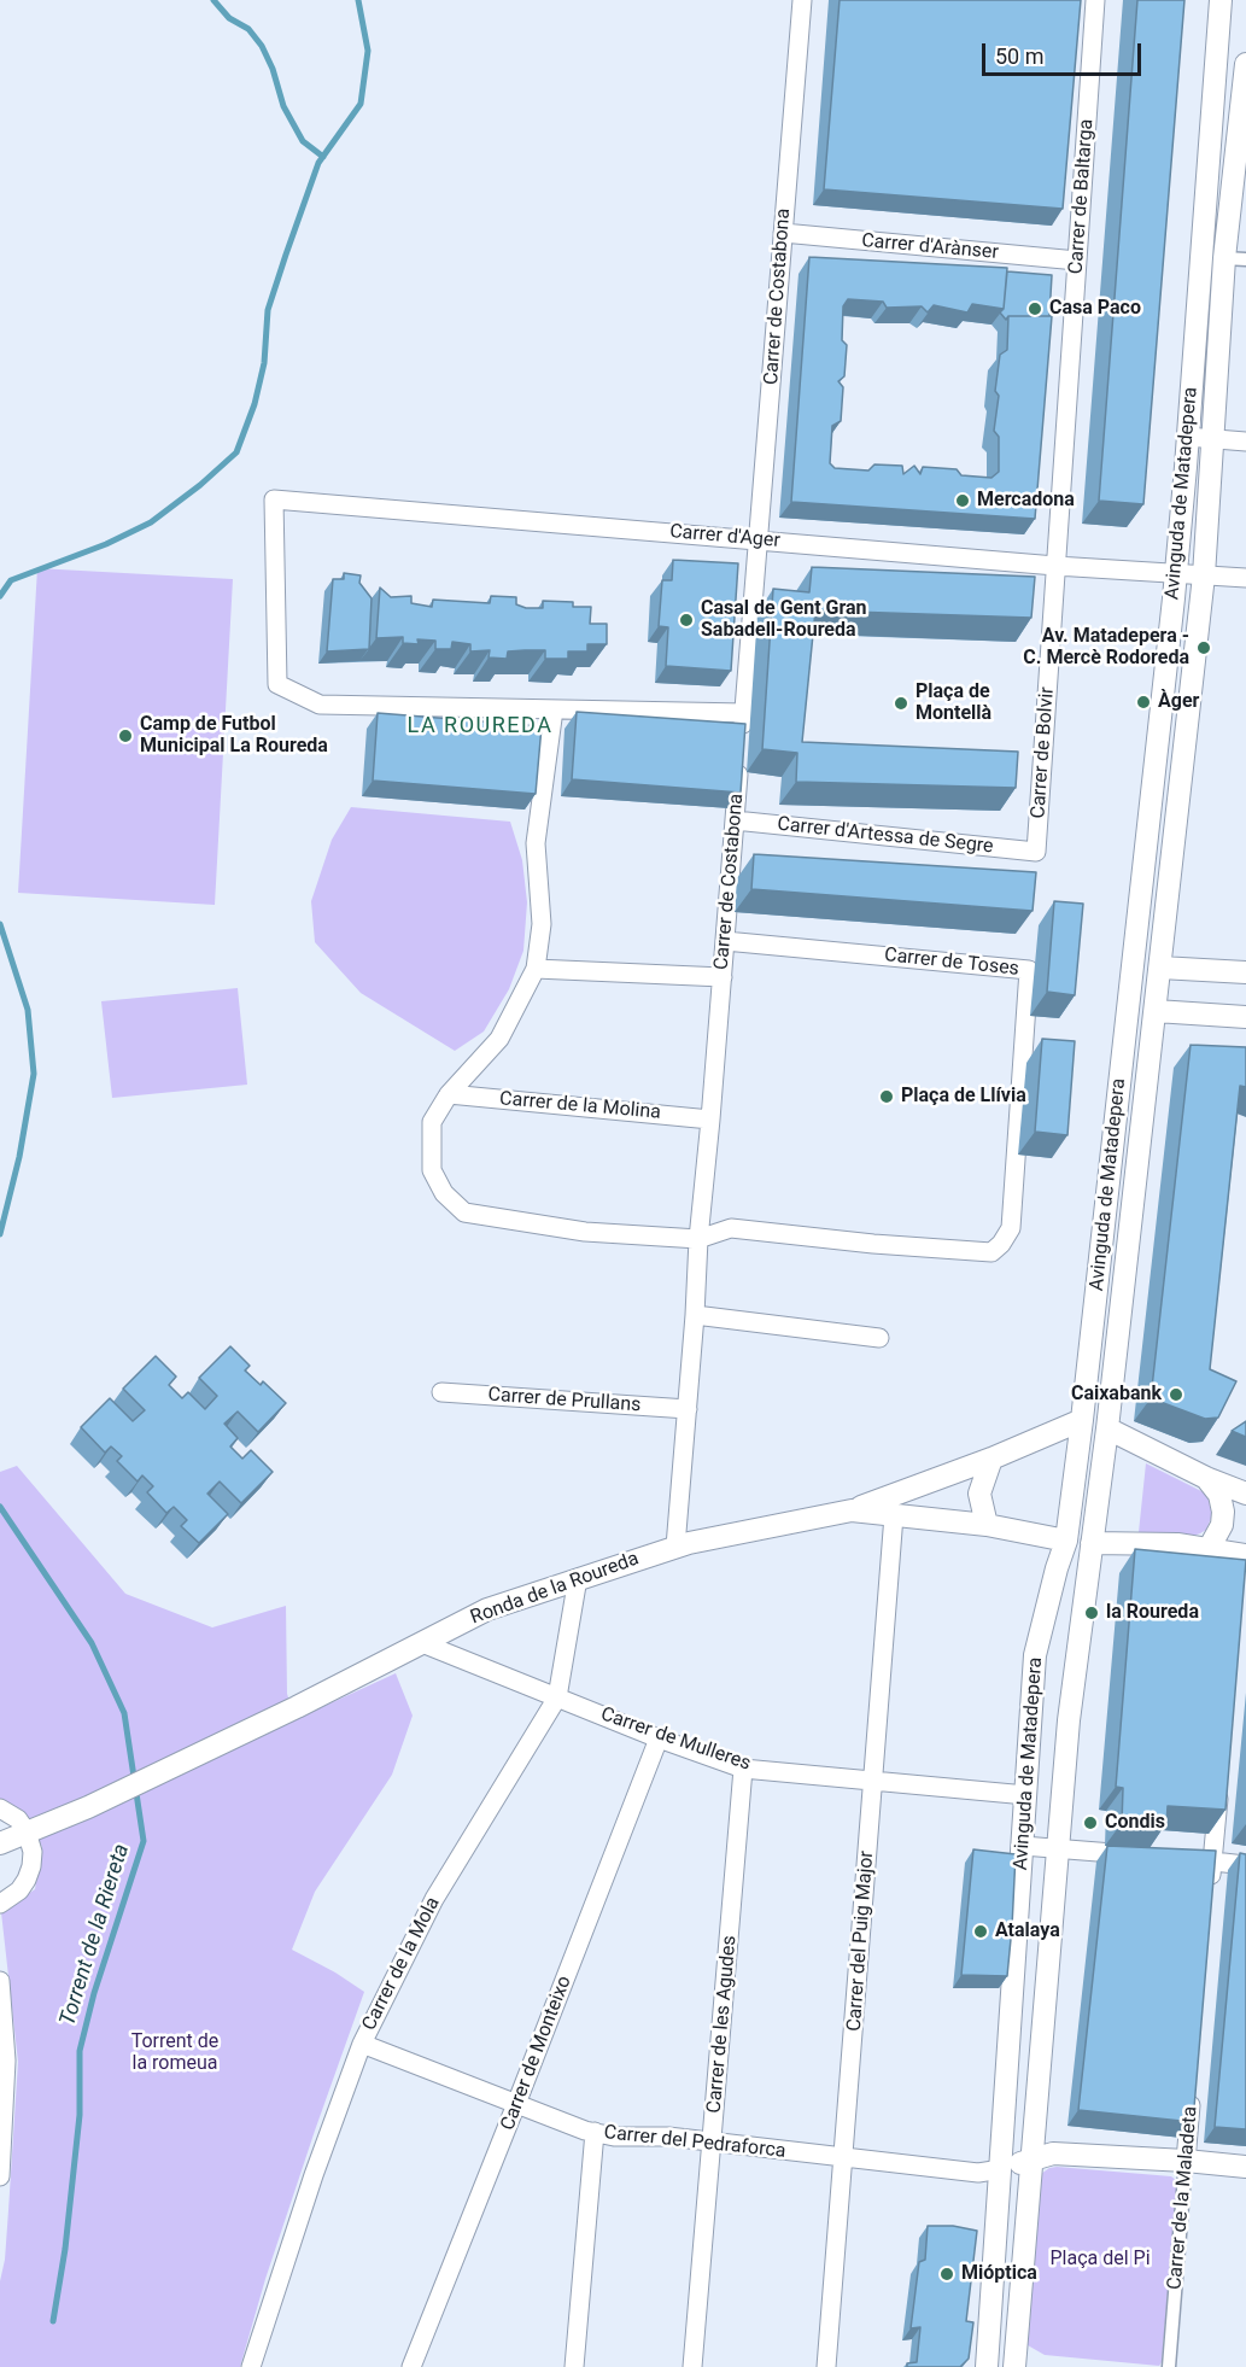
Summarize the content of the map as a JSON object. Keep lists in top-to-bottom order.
{
  "streets": {
    "street": [
      "Carrer de Baltarga",
      "Carrer d'Arànser",
      "Carrer de Costabona",
      "Avinguda de Matadepera",
      "Carrer d'Ager",
      "Carrer de Bolvir",
      "Carrer d'Artessa de Segre",
      "Carrer de Toses",
      "Carrer de la Molina",
      "Carrer de Prullans",
      "Ronda de la Roureda",
      "Carrer de Mulleres",
      "Carrer del Puig Major",
      "Carrer de la Mola",
      "Carrer de les Agudes",
      "Carrer de Monteixo",
      "Carrer del Pedraforca",
      "Carrer de la Maladeta"
    ]
  },
  "crossings": [
    ["Carrer de Baltarga", "Carrer d'Arànser"],
    ["Carrer de Baltarga", "Carrer d'Ager"],
    ["Carrer de Baltarga", "Carrer de Bolvir"],
    ["Carrer d'Arànser", "Carrer de Costabona"],
    ["Carrer de Costabona", "Carrer d'Ager"],
    ["Carrer de Costabona", "Carrer d'Artessa de Segre"],
    ["Carrer de Costabona", "Carrer de Toses"],
    ["Carrer de Costabona", "Carrer de la Molina"],
    ["Carrer de Costabona", "Carrer de Prullans"],
    ["Carrer de Costabona", "Ronda de la Roureda"],
    ["Avinguda de Matadepera", "Carrer d'Ager"],
    ["Avinguda de Matadepera", "Ronda de la Roureda"],
    ["Avinguda de Matadepera", "Carrer de Mulleres"],
    ["Avinguda de Matadepera", "Carrer del Pedraforca"],
    ["Carrer d'Ager", "Carrer de Bolvir"],
    ["Carrer de Bolvir", "Carrer d'Artessa de Segre"],
    ["Ronda de la Roureda", "Carrer de Mulleres"],
    ["Ronda de la Roureda", "Carrer del Puig Major"],
    ["Ronda de la Roureda", "Carrer de la Mola"],
    ["Carrer de Mulleres", "Carrer del Puig Major"],
    ["Carrer de Mulleres", "Carrer de la Mola"],
    ["Carrer de Mulleres", "Carrer de les Agudes"],
    ["Carrer de Mulleres", "Carrer de Monteixo"],
    ["Carrer del Puig Major", "Carrer del Pedraforca"],
    ["Carrer de la Mola", "Carrer del Pedraforca"],
    ["Carrer de les Agudes", "Carrer del Pedraforca"],
    ["Carrer de Monteixo", "Carrer del Pedraforca"]
  ],
  "districts": ["LA ROUREDA"],
  "water": ["Torrent de la Riereta"],
  "parks": ["Torrent de la romeua", "Plaça del Pi"],
  "places": [
    "Casa Paco",
    "Mercadona",
    "Casal de Gent Gran Sabadell-Roureda",
    "Av. Matadepera - C. Mercè Rodoreda",
    "Àger",
    "Plaça de Montellà",
    "Camp de Futbol Municipal La Roureda",
    "Plaça de Llívia",
    "Caixabank",
    "la Roureda",
    "Condis",
    "Atalaya",
    "Mióptica"
  ],
  "scale_bar": "50 m"
}
